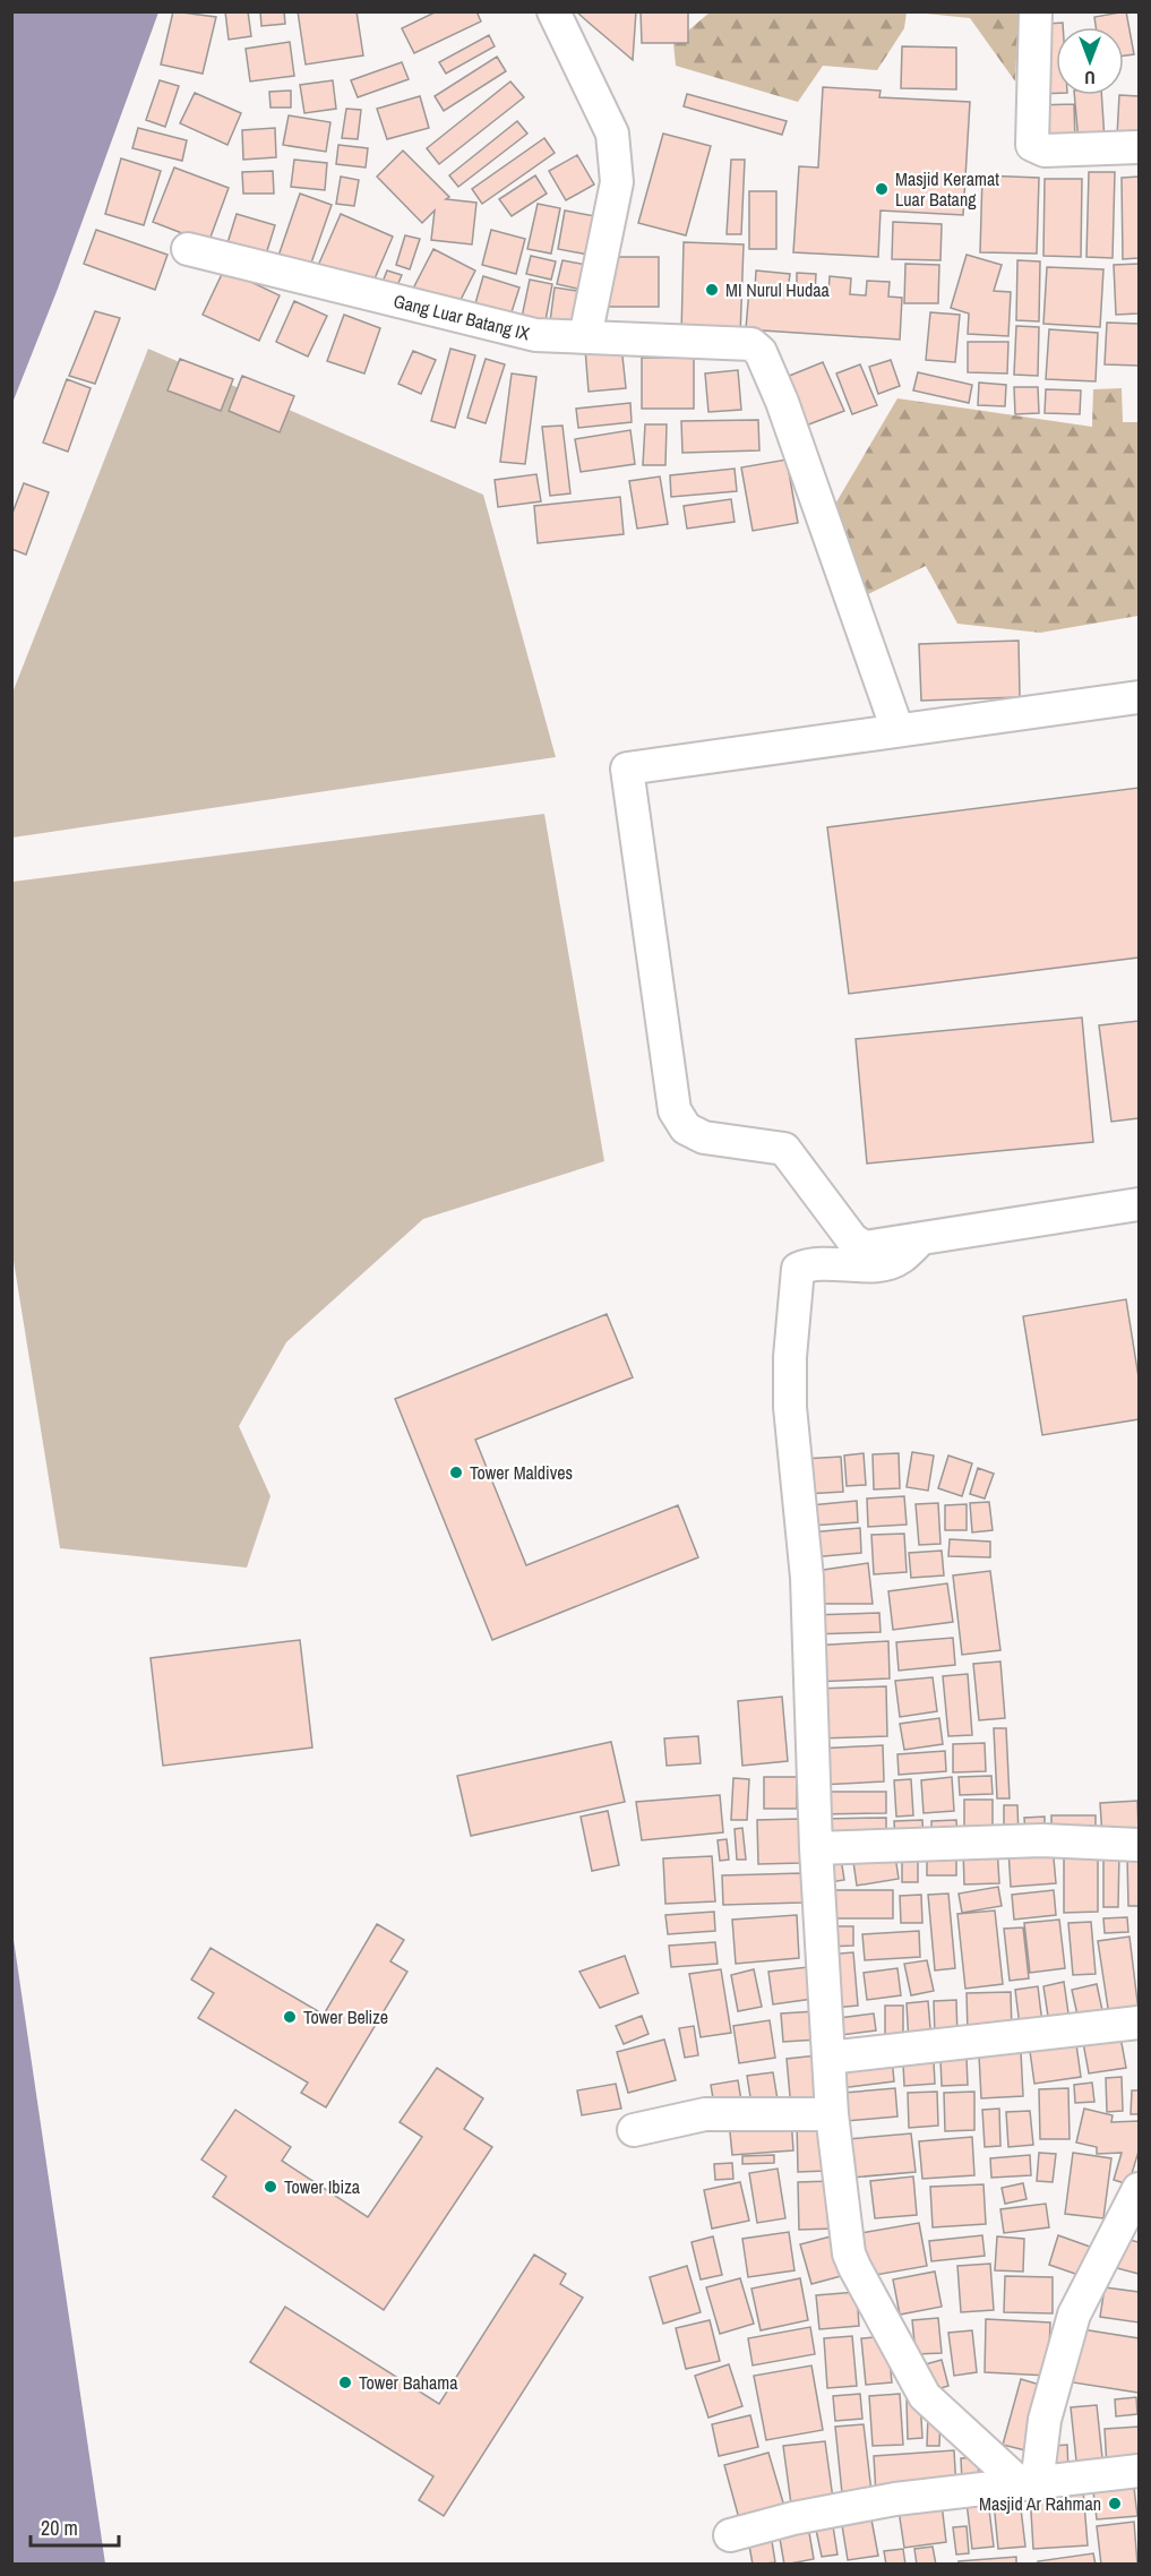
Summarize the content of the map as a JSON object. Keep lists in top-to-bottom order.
{
  "streets": {
    "street": ["Gang Luar Batang IX"]
  },
  "places": [
    "Masjid Keramat Luar Batang",
    "MI Nurul Hudaa",
    "Tower Maldives",
    "Tower Belize",
    "Tower Ibiza",
    "Tower Bahama",
    "Masjid Ar Rahman"
  ],
  "scale_bar": "20 m",
  "north": "bottom"
}
